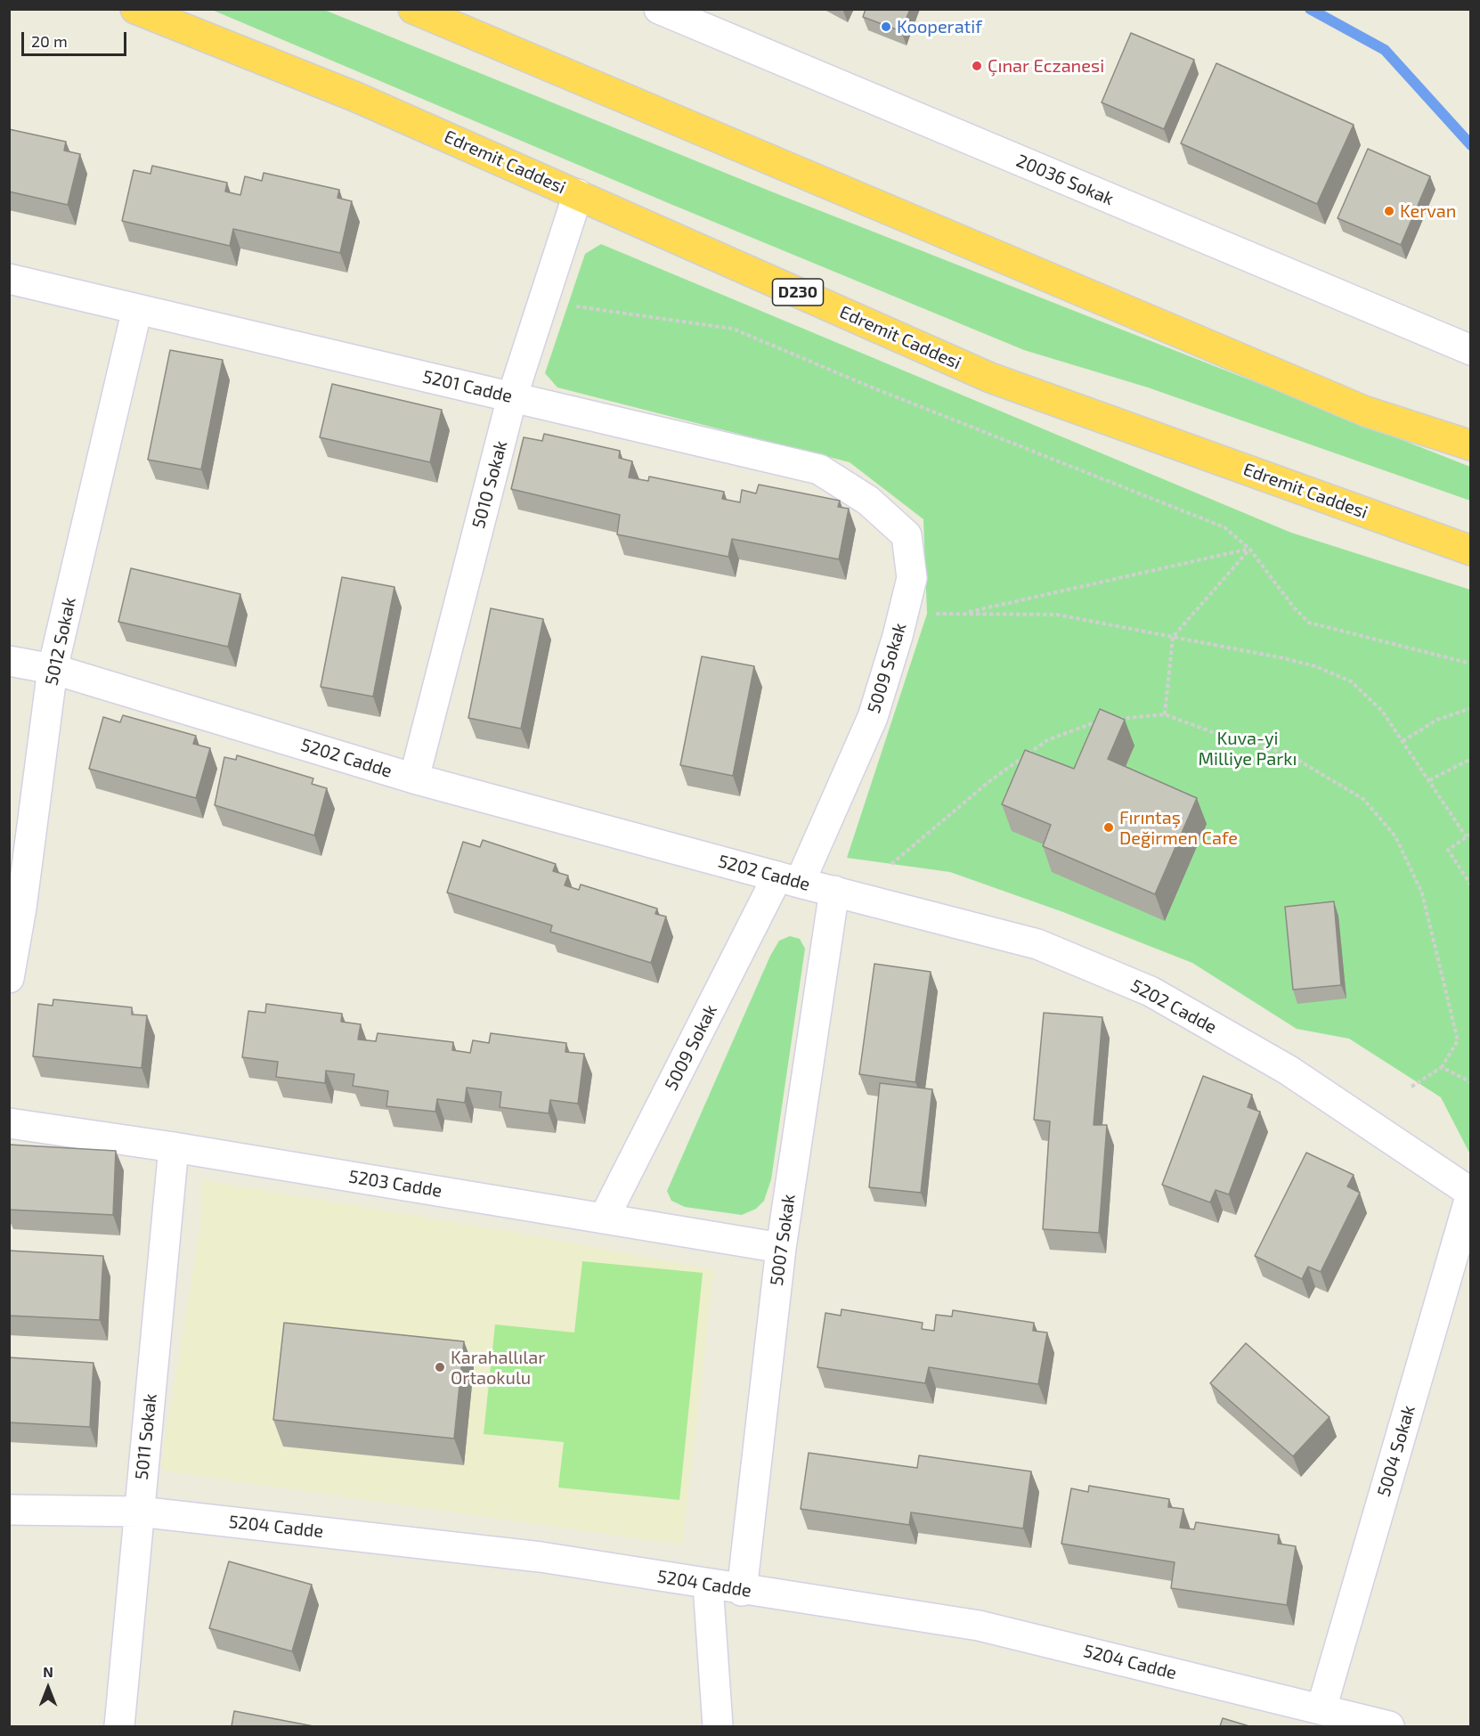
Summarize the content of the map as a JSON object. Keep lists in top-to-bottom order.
{
  "streets": {
    "highway": ["Edremit Caddesi", "D230"],
    "street": [
      "20036 Sokak",
      "5201 Cadde",
      "5010 Sokak",
      "5012 Sokak",
      "5009 Sokak",
      "5202 Cadde",
      "5203 Cadde",
      "5007 Sokak",
      "5011 Sokak",
      "5004 Sokak",
      "5204 Cadde"
    ]
  },
  "crossings": [
    ["Edremit Caddesi", "5010 Sokak"],
    ["5201 Cadde", "5010 Sokak"],
    ["5201 Cadde", "5012 Sokak"],
    ["5201 Cadde", "5009 Sokak"],
    ["5010 Sokak", "5202 Cadde"],
    ["5012 Sokak", "5202 Cadde"],
    ["5009 Sokak", "5202 Cadde"],
    ["5009 Sokak", "5203 Cadde"],
    ["5202 Cadde", "5007 Sokak"],
    ["5202 Cadde", "5004 Sokak"],
    ["5203 Cadde", "5007 Sokak"],
    ["5203 Cadde", "5011 Sokak"],
    ["5007 Sokak", "5204 Cadde"],
    ["5011 Sokak", "5204 Cadde"],
    ["5004 Sokak", "5204 Cadde"]
  ],
  "parks": ["Kuva-yi Milliye Parkı"],
  "places": [
    "Kooperatif",
    "Çınar Eczanesi",
    "Kervan",
    "Fırıntaş Değirmen Cafe",
    "Karahallılar Ortaokulu"
  ],
  "scale_bar": "20 m",
  "north": "top"
}
